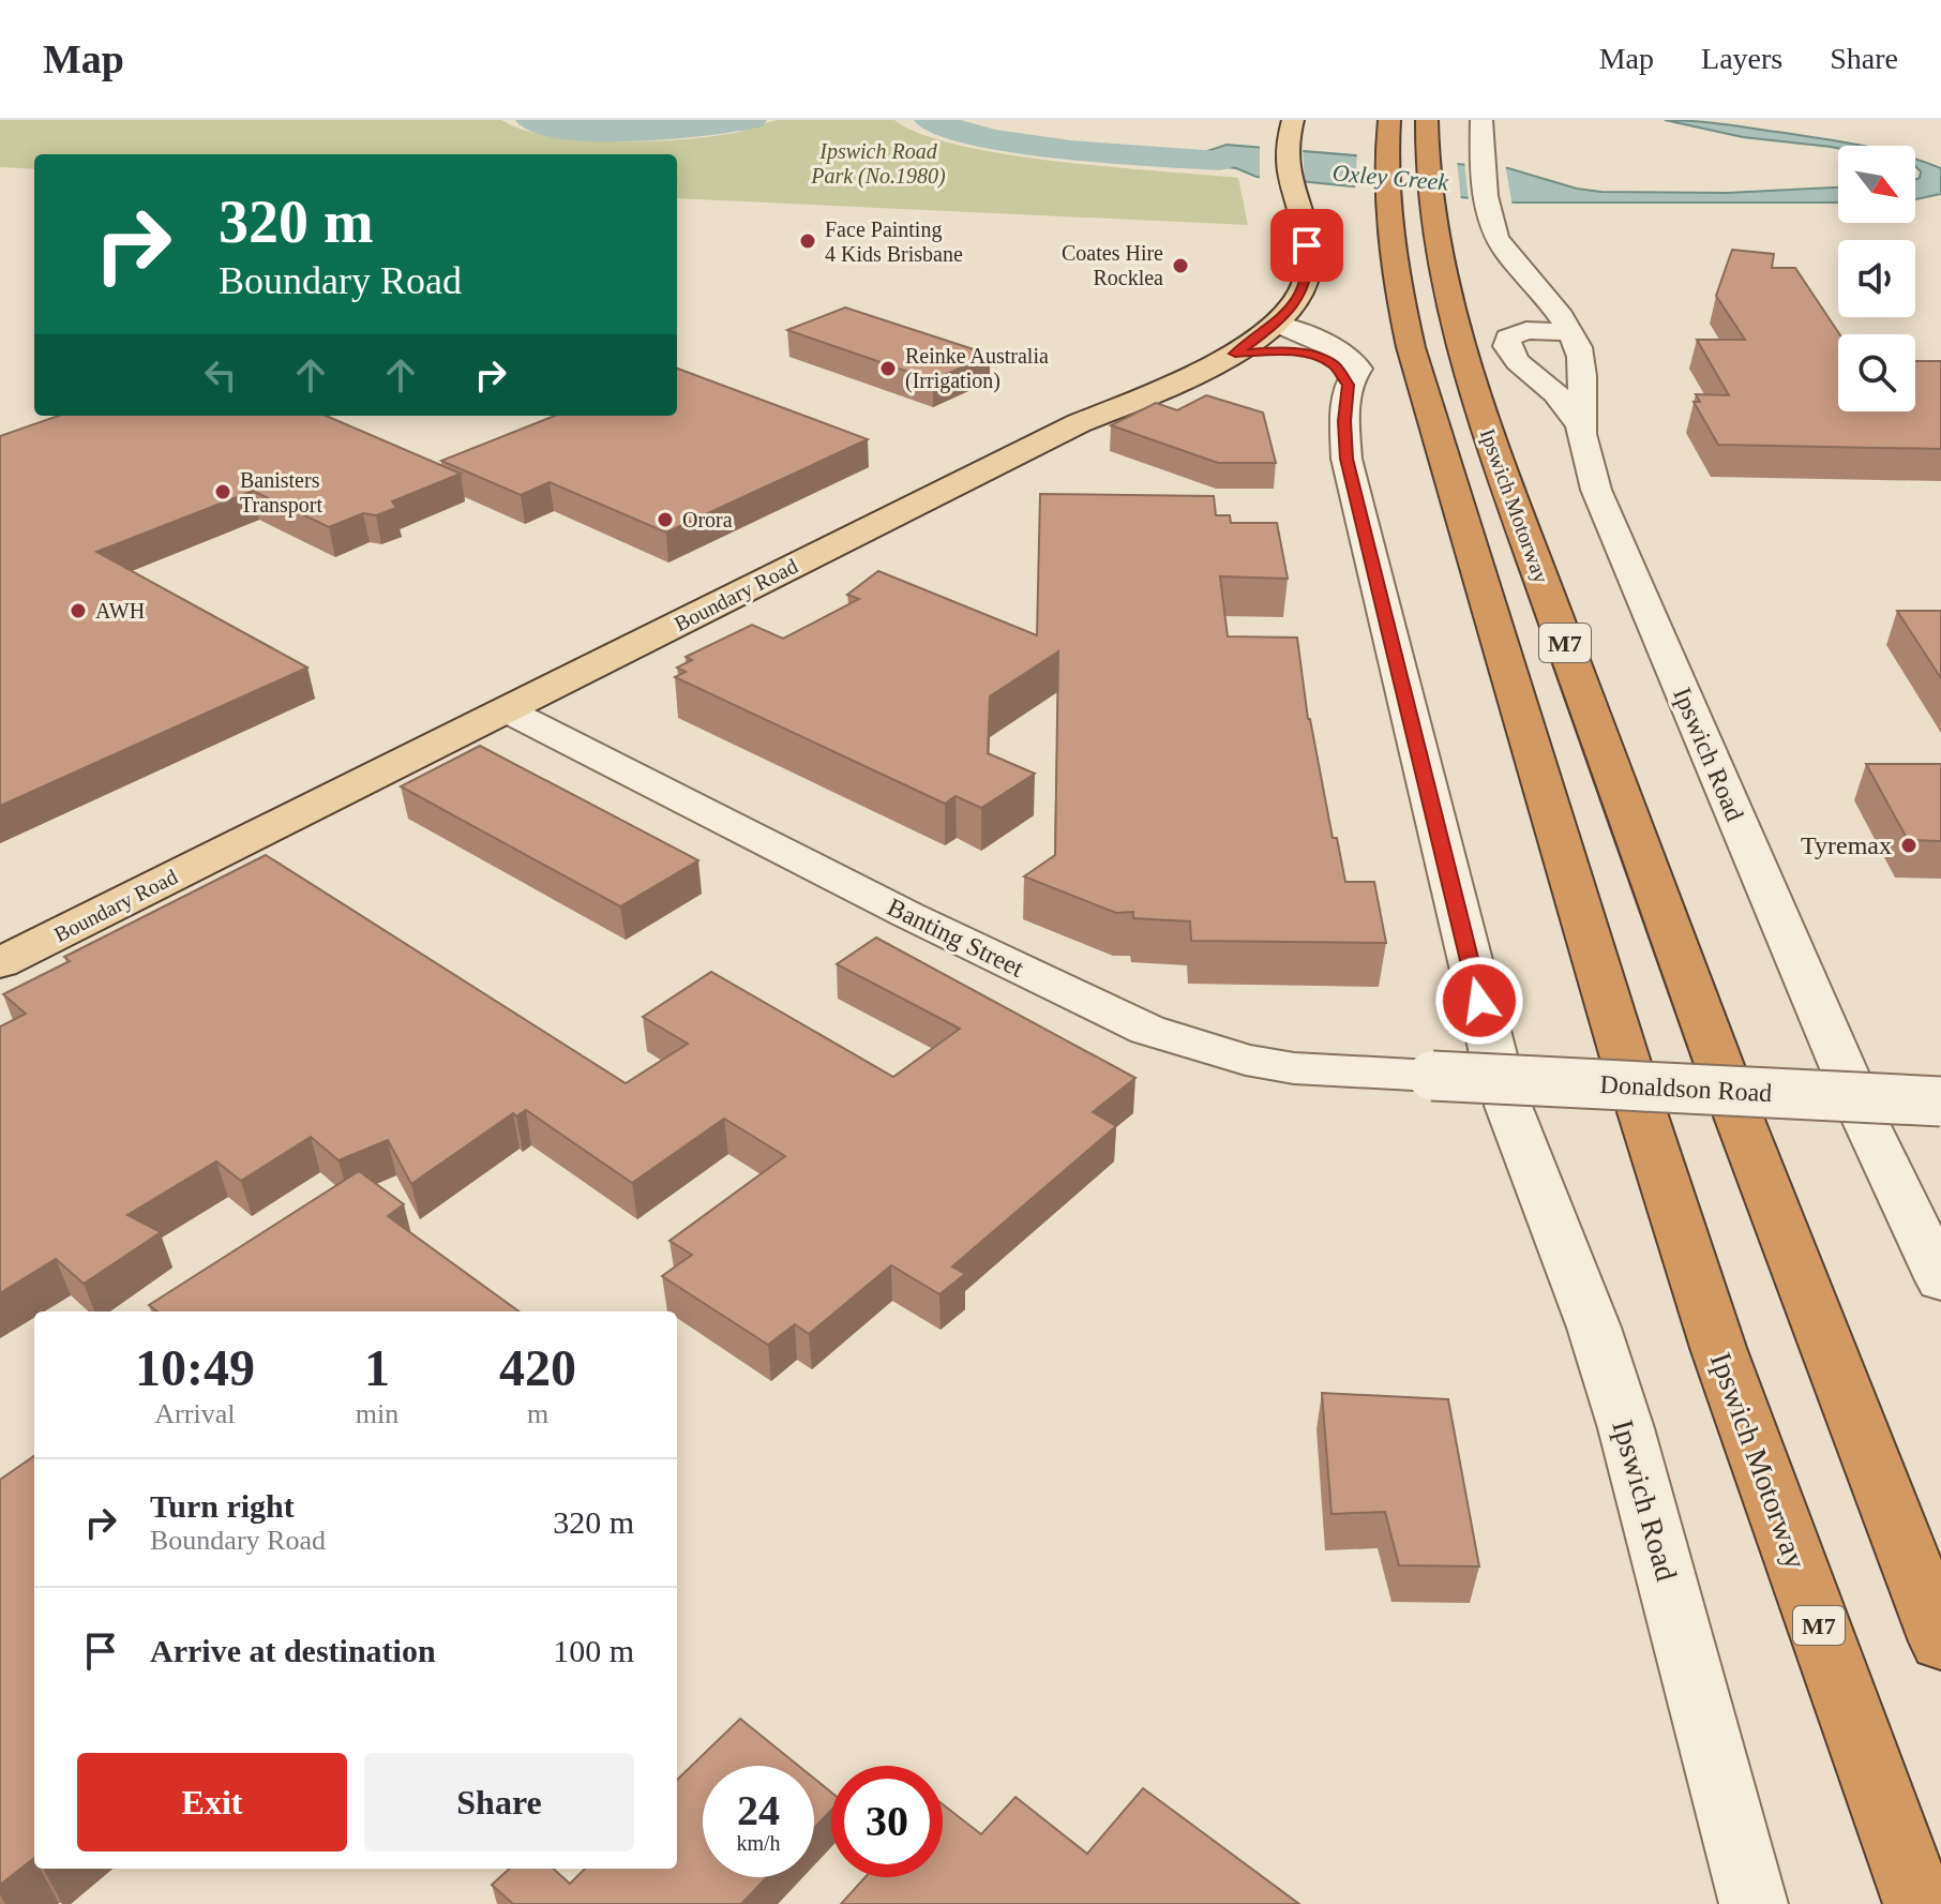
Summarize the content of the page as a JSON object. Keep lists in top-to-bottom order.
{
  "streets": {
    "highway": ["Ipswich Motorway", "M7"],
    "main road": ["Boundary Road"],
    "street": ["Ipswich Road", "Banting Street", "Donaldson Road"]
  },
  "crossings": [
    ["Boundary Road", "Ipswich Road"],
    ["Boundary Road", "Banting Street"],
    ["Banting Street", "Donaldson Road"]
  ],
  "water": ["Oxley Creek"],
  "parks": ["Ipswich Road Park (No.1980)"],
  "places": [
    "Face Painting 4 Kids Brisbane",
    "Coates Hire Rocklea",
    "Reinke Australia (Irrigation)",
    "Banisters Transport",
    "Orora",
    "AWH",
    "Tyremax"
  ],
  "north": "bottom right",
  "page": {
    "header": "Map",
    "nav": ["Map", "Layers", "Share"],
    "turn": ["320 m", "Boundary Road"],
    "eta": [
      "10:49",
      "Arrival",
      "1",
      "min",
      "420",
      "m"
    ],
    "list": [
      {
        "name": "Turn right",
        "note": "Boundary Road",
        "value": "320 m"
      },
      {
        "name": "Arrive at destination",
        "value": "100 m"
      }
    ],
    "buttons": ["Exit", "Share"],
    "speed": "24 km/h",
    "limit": "30"
  }
}
